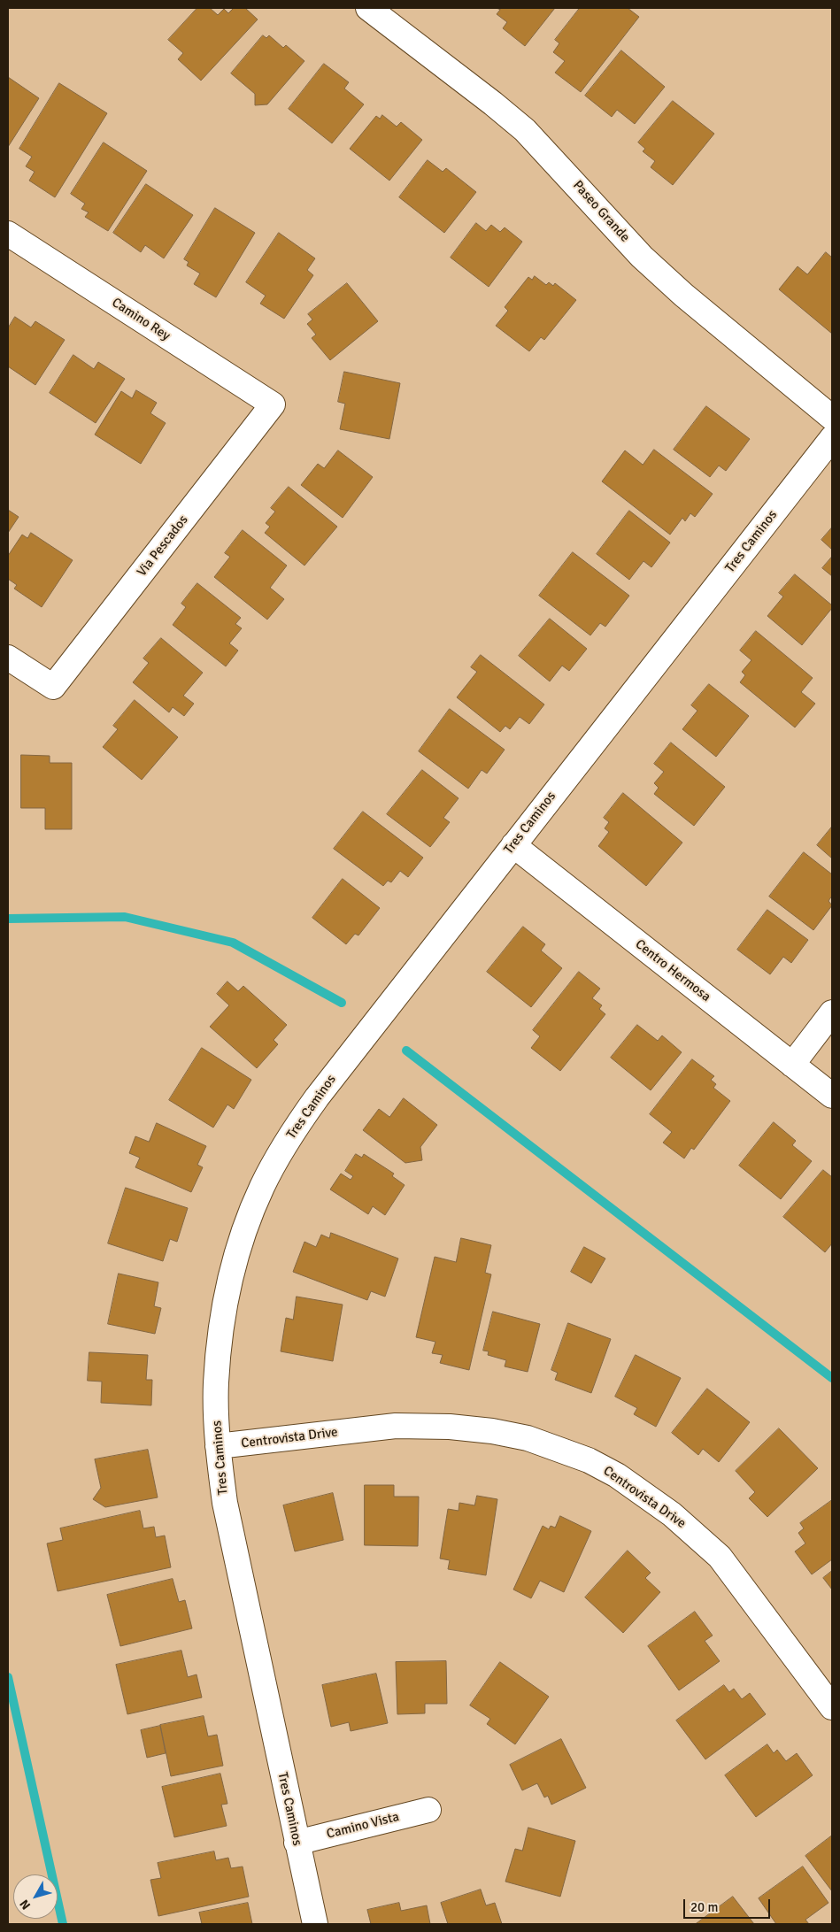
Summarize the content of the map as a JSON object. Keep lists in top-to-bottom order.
{
  "streets": {
    "street": [
      "Paseo Grande",
      "Camino Rey",
      "Tres Caminos",
      "Via Pescados",
      "Centro Hermosa",
      "Centrovista Drive",
      "Camino Vista"
    ]
  },
  "crossings": [
    ["Camino Rey", "Via Pescados"],
    ["Tres Caminos", "Centro Hermosa"],
    ["Tres Caminos", "Centrovista Drive"],
    ["Tres Caminos", "Camino Vista"]
  ],
  "scale_bar": "20 m",
  "north": "bottom left"
}
